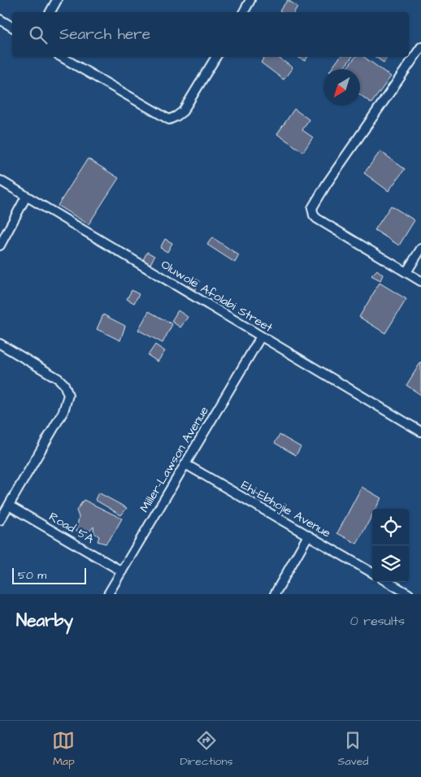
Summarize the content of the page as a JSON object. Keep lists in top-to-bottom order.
{
  "streets": {
    "street": [
      "Oluwole Afolabi Street",
      "Miller-Lawson Avenue",
      "Ehi-Ebhojie Avenue",
      "Road 5A"
    ]
  },
  "crossings": [
    ["Oluwole Afolabi Street", "Miller-Lawson Avenue"],
    ["Miller-Lawson Avenue", "Ehi-Ebhojie Avenue"],
    ["Miller-Lawson Avenue", "Road 5A"]
  ],
  "scale_bar": "50 m",
  "north": "bottom left",
  "page": {
    "search": "Search here",
    "scale": "50 m",
    "heading": ["Nearby", "0 results"],
    "nav": ["Map", "Directions", "Saved"]
  }
}
